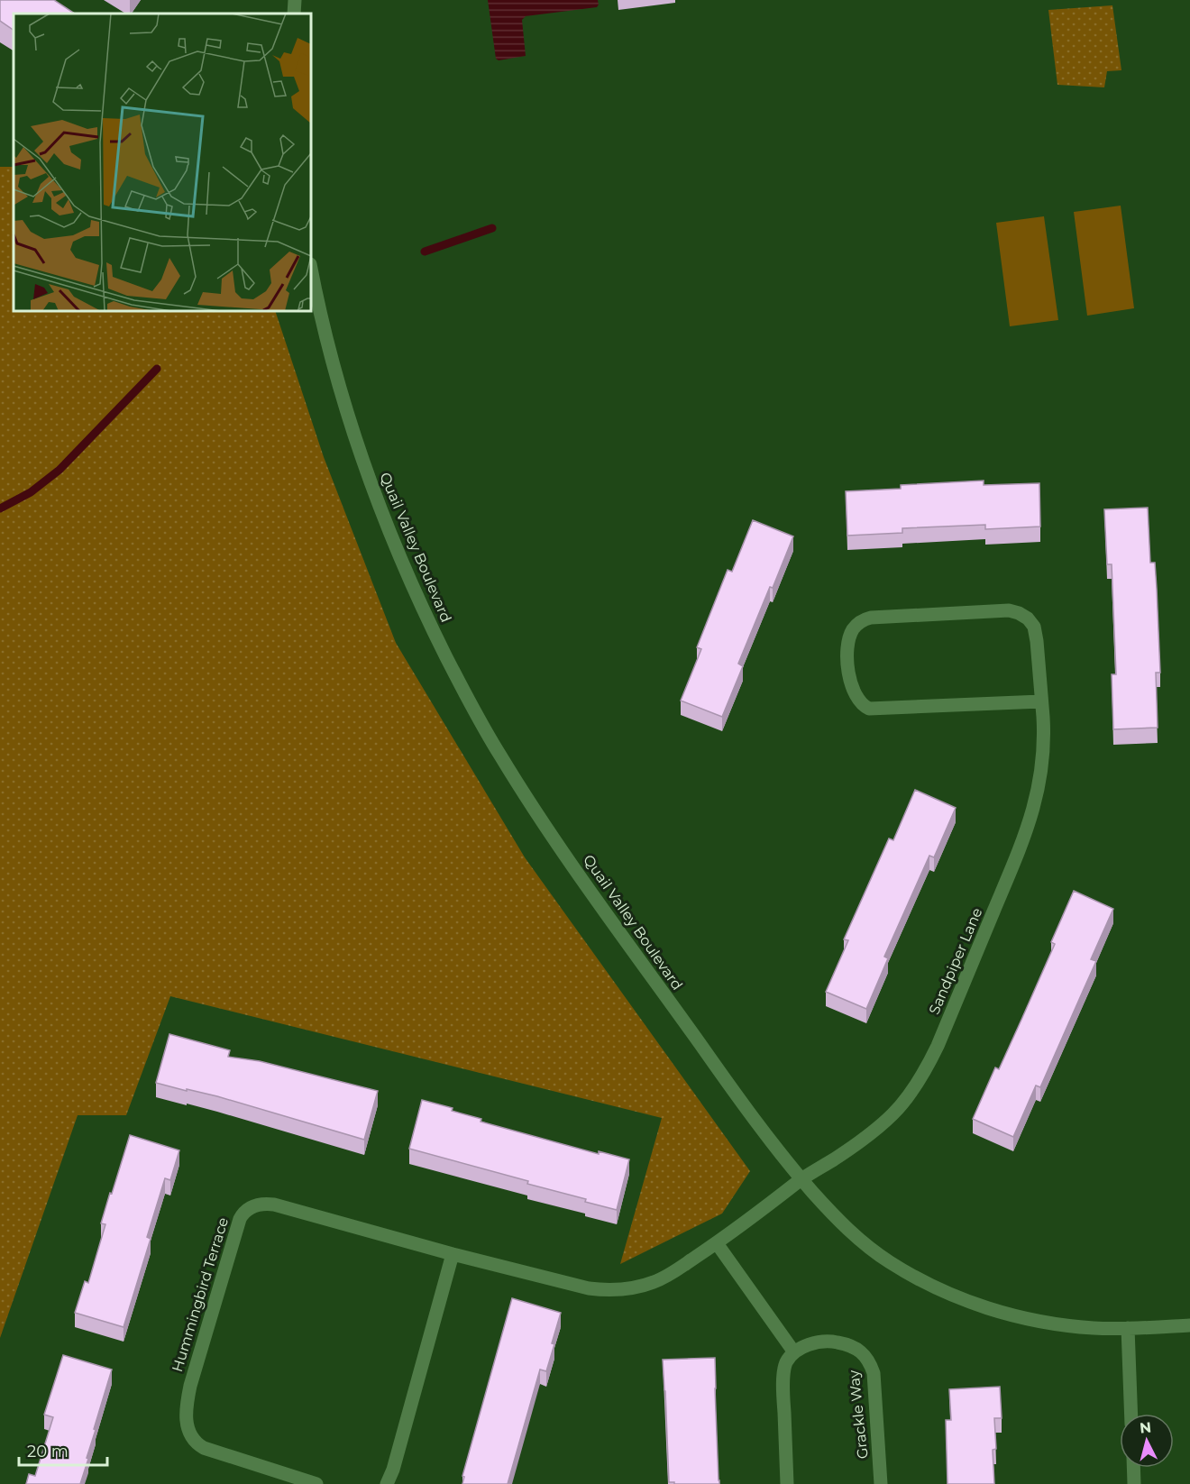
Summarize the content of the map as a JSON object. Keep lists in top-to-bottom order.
{
  "streets": {
    "street": [
      "Quail Valley Boulevard",
      "Sandpiper Lane",
      "Hummingbird Terrace",
      "Grackle Way"
    ]
  },
  "crossings": [
    ["Quail Valley Boulevard", "Sandpiper Lane"],
    ["Quail Valley Boulevard", "Hummingbird Terrace"],
    ["Sandpiper Lane", "Hummingbird Terrace"]
  ],
  "scale_bar": "20 m",
  "north": "top"
}
